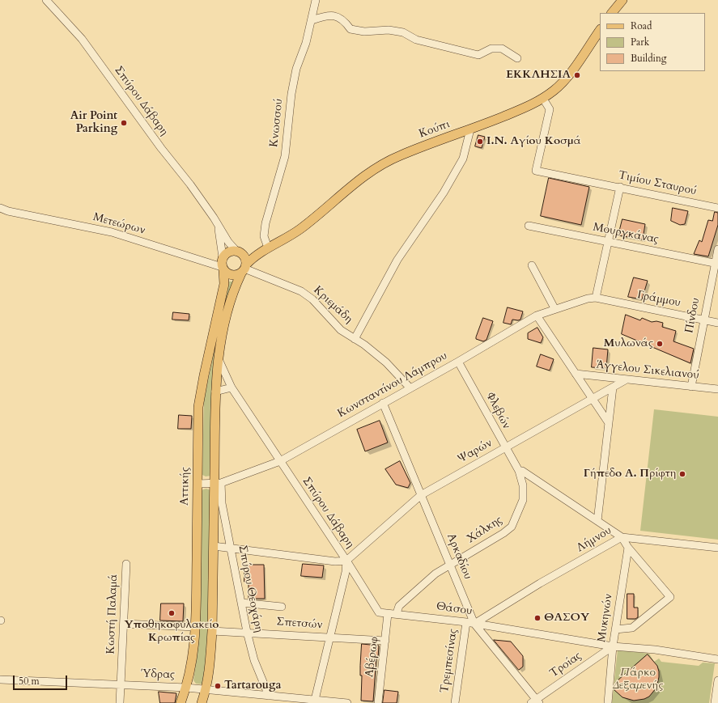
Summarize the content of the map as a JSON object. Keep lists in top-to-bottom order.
{
  "streets": {
    "main road": ["Κούπι", "Αττικής"],
    "street": [
      "Σπύρου Δάβαρη",
      "Κνωσσού",
      "Τιμίου Σταυρού",
      "Μετεώρων",
      "Μουργκάνας",
      "Γράμμου",
      "Κριεμάδη",
      "Πίνδου",
      "Άγγελου Σικελιανού",
      "Κωνσταντίνου Λάμπρου",
      "Φλεβών",
      "Ψαρών",
      "Χάλκης",
      "Λήμνου",
      "Αρκαδίου",
      "Σπύρου Θεοχάρη",
      "Θάσου",
      "Κωστή Παλαμά",
      "Μυκηνών",
      "Σπετσών",
      "Αβέρωφ",
      "Τρεμπεσίνας",
      "Τροίας",
      "Ύδρας"
    ]
  },
  "crossings": [
    ["Σπύρου Δάβαρη", "Μετεώρων"],
    ["Σπύρου Δάβαρη", "Κριεμάδη"],
    ["Σπύρου Δάβαρη", "Κωνσταντίνου Λάμπρου"],
    ["Σπύρου Δάβαρη", "Ψαρών"],
    ["Σπύρου Δάβαρη", "Αττικής"],
    ["Σπύρου Δάβαρη", "Σπετσών"],
    ["Σπύρου Δάβαρη", "Ύδρας"],
    ["Κνωσσού", "Κούπι"],
    ["Κούπι", "Τιμίου Σταυρού"],
    ["Μετεώρων", "Κριεμάδη"],
    ["Μετεώρων", "Αττικής"],
    ["Μουργκάνας", "Πίνδου"],
    ["Γράμμου", "Πίνδου"],
    ["Γράμμου", "Κωνσταντίνου Λάμπρου"],
    ["Κριεμάδη", "Κωνσταντίνου Λάμπρου"],
    ["Κριεμάδη", "Αττικής"],
    ["Πίνδου", "Άγγελου Σικελιανού"],
    ["Άγγελου Σικελιανού", "Ψαρών"],
    ["Κωνσταντίνου Λάμπρου", "Φλεβών"],
    ["Κωνσταντίνου Λάμπρου", "Αττικής"],
    ["Κωνσταντίνου Λάμπρου", "Αρκαδίου"],
    ["Κωνσταντίνου Λάμπρου", "Σπύρου Θεοχάρη"],
    ["Φλεβών", "Ψαρών"],
    ["Φλεβών", "Χάλκης"],
    ["Φλεβών", "Λήμνου"],
    ["Ψαρών", "Αρκαδίου"],
    ["Αττικής", "Ύδρας"],
    ["Χάλκης", "Λήμνου"],
    ["Χάλκης", "Αρκαδίου"],
    ["Χάλκης", "Θάσου"],
    ["Λήμνου", "Αρκαδίου"],
    ["Λήμνου", "Θάσου"],
    ["Αρκαδίου", "Θάσου"],
    ["Αρκαδίου", "Τροίας"],
    ["Σπύρου Θεοχάρη", "Σπετσών"],
    ["Σπύρου Θεοχάρη", "Ύδρας"],
    ["Θάσου", "Μυκηνών"],
    ["Θάσου", "Αβέρωφ"],
    ["Θάσου", "Τρεμπεσίνας"],
    ["Θάσου", "Τροίας"],
    ["Κωστή Παλαμά", "Ύδρας"],
    ["Μυκηνών", "Τροίας"],
    ["Σπετσών", "Αβέρωφ"]
  ],
  "parks": ["Πάρκο Δεξαμενής"],
  "places": [
    "ΕΚΚΛΗΣΙΑ",
    "Air Point Parking",
    "Ι.Ν. Αγίου Κοσμά",
    "Μυλωνάς",
    "Γήπεδο Α. Πρίφτη",
    "Υποθηκοφυλακείο Κρωπίας",
    "ΘΑΣΟΥ",
    "Tartarouga"
  ],
  "legend": ["Road", "Park", "Building"],
  "scale_bar": "50 m"
}
